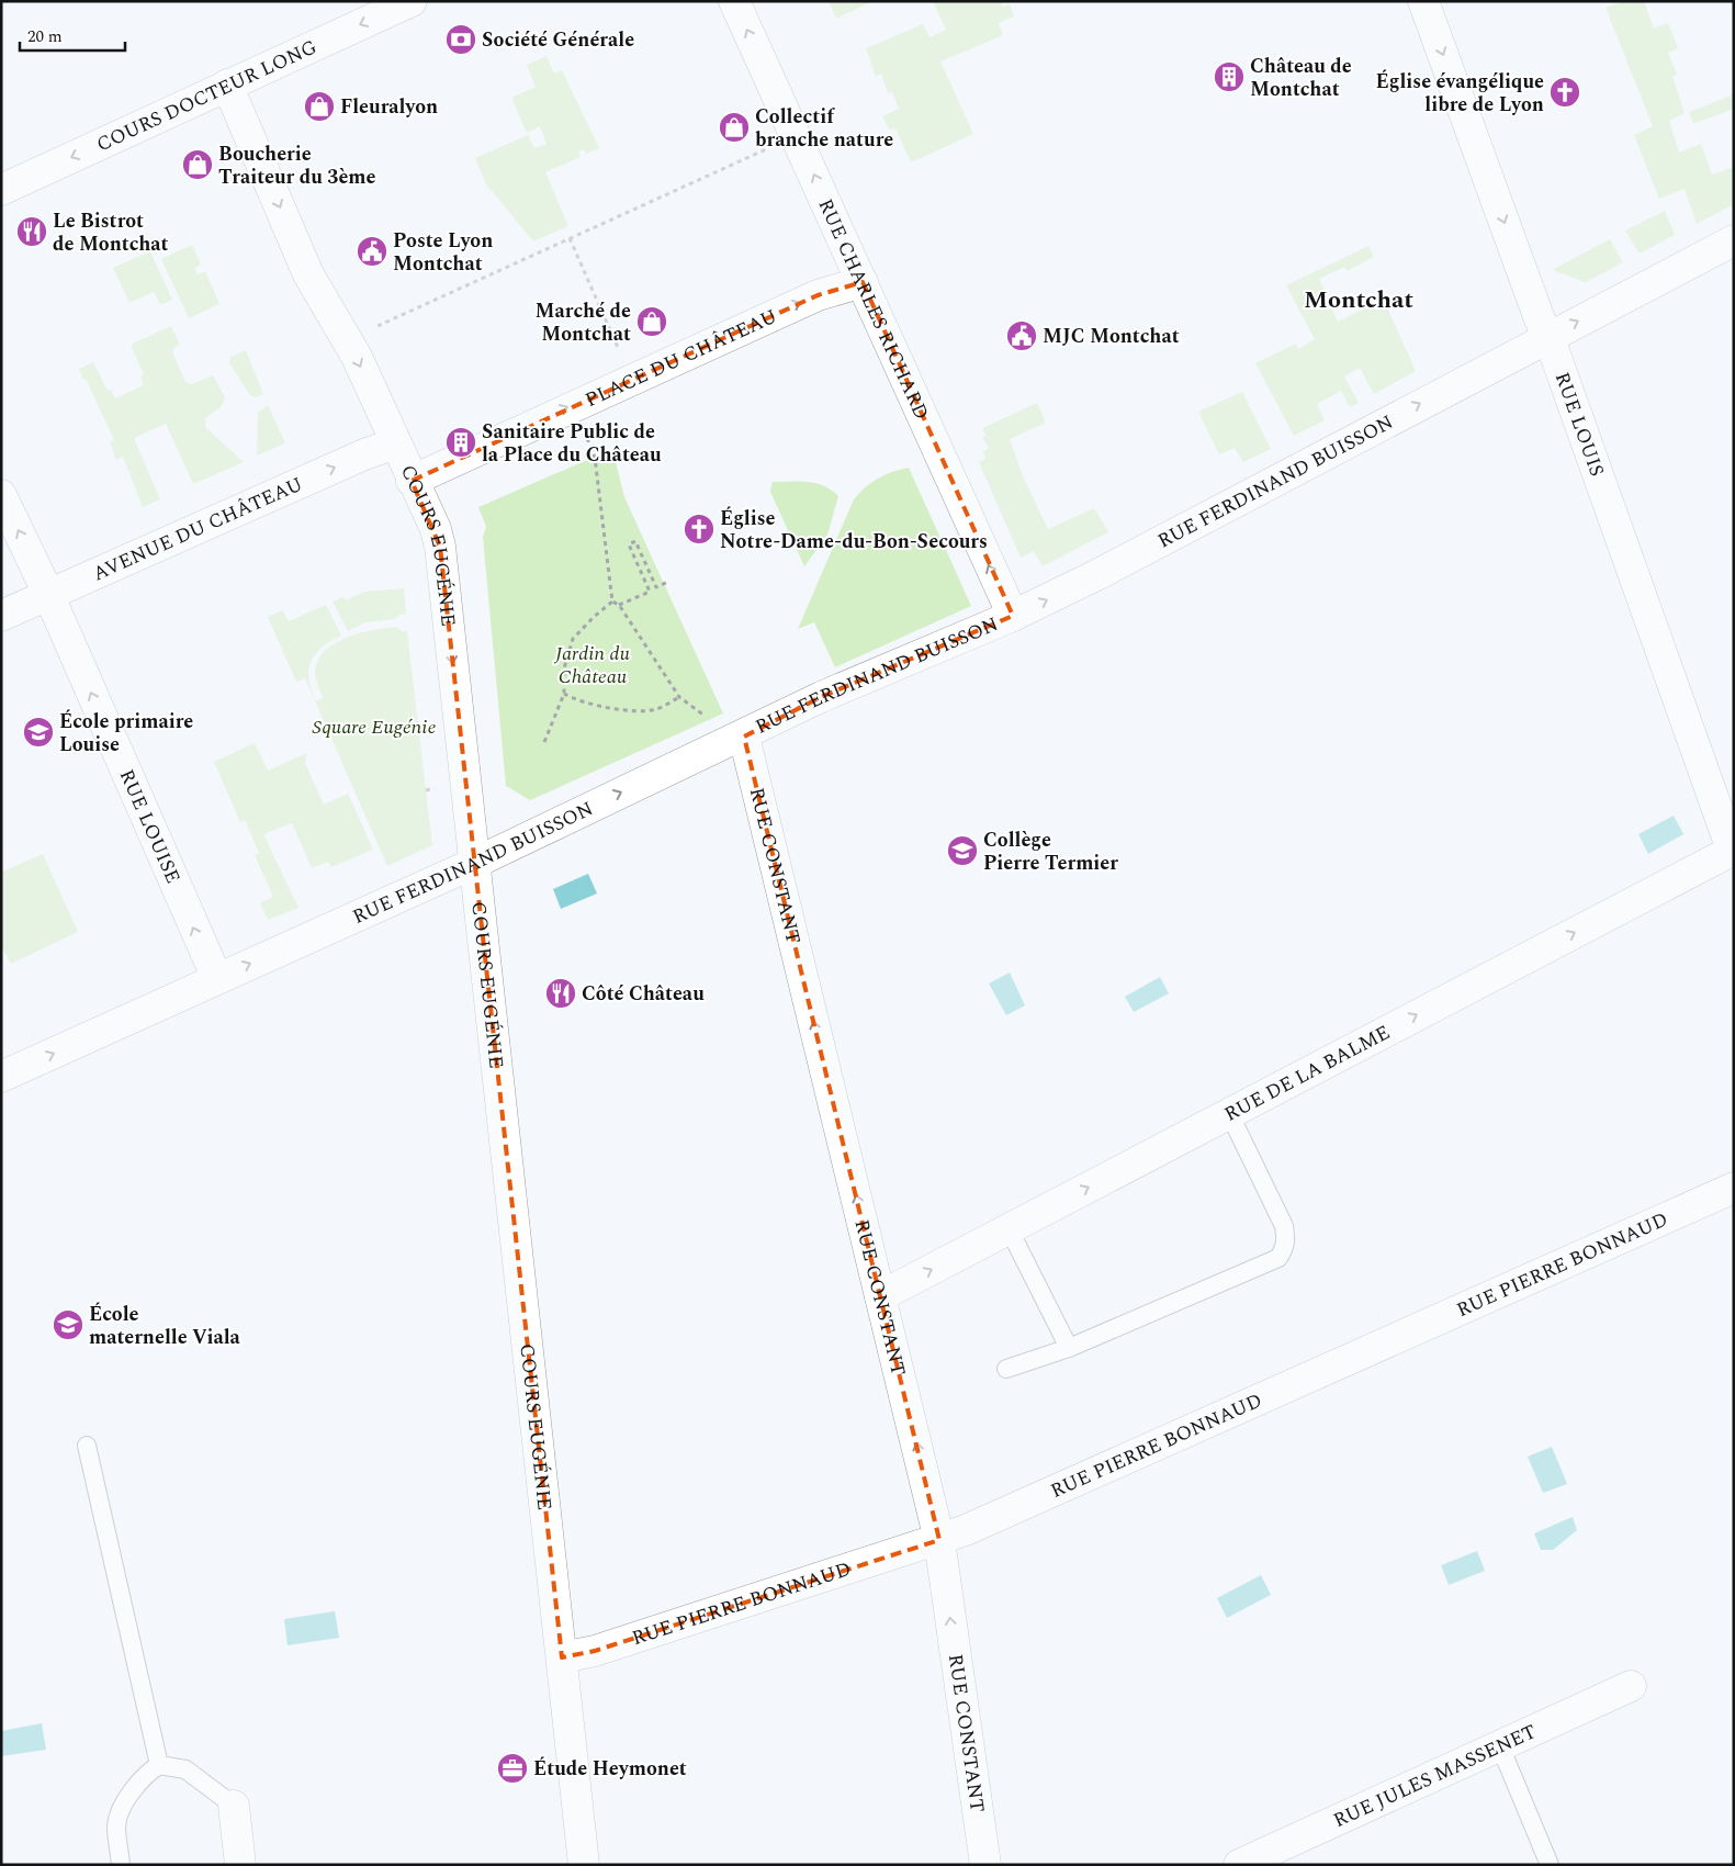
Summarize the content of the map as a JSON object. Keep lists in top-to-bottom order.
{
  "streets": {
    "street": [
      "COURS DOCTEUR LONG",
      "RUE CHARLES RICHARD",
      "PLACE DU CHÂTEAU",
      "RUE LOUIS",
      "RUE FERDINAND BUISSON",
      "AVENUE DU CHÂTEAU",
      "COURS EUGÉNIE",
      "RUE LOUISE",
      "RUE CONSTANT",
      "RUE DE LA BALME",
      "RUE PIERRE BONNAUD",
      "RUE JULES MASSENET"
    ]
  },
  "crossings": [
    ["COURS DOCTEUR LONG", "COURS EUGÉNIE"],
    ["RUE CHARLES RICHARD", "PLACE DU CHÂTEAU"],
    ["RUE CHARLES RICHARD", "RUE FERDINAND BUISSON"],
    ["PLACE DU CHÂTEAU", "COURS EUGÉNIE"],
    ["RUE LOUIS", "RUE FERDINAND BUISSON"],
    ["RUE LOUIS", "RUE DE LA BALME"],
    ["RUE FERDINAND BUISSON", "COURS EUGÉNIE"],
    ["RUE FERDINAND BUISSON", "RUE LOUISE"],
    ["RUE FERDINAND BUISSON", "RUE CONSTANT"],
    ["AVENUE DU CHÂTEAU", "COURS EUGÉNIE"],
    ["AVENUE DU CHÂTEAU", "RUE LOUISE"],
    ["COURS EUGÉNIE", "RUE PIERRE BONNAUD"],
    ["RUE CONSTANT", "RUE DE LA BALME"],
    ["RUE CONSTANT", "RUE PIERRE BONNAUD"]
  ],
  "one_way": [
    "COURS DOCTEUR LONG",
    "RUE CHARLES RICHARD",
    "PLACE DU CHÂTEAU",
    "RUE LOUIS",
    "RUE FERDINAND BUISSON",
    "AVENUE DU CHÂTEAU",
    "COURS EUGÉNIE",
    "RUE LOUISE",
    "RUE CONSTANT",
    "RUE DE LA BALME"
  ],
  "districts": ["Montchat"],
  "parks": ["Jardin du Château", "Square Eugénie"],
  "places": {
    "bank": ["Société Générale"],
    "building": ["Château de Montchat", "Sanitaire Public de la Place du Château"],
    "church": ["Église évangélique libre de Lyon", "Église Notre-Dame-du-Bon-Secours"],
    "shop": [
      "Fleuralyon",
      "Collectif branche nature",
      "Boucherie Traiteur du 3ème",
      "Marché de Montchat"
    ],
    "restaurant": ["Le Bistrot de Montchat", "Côté Château"],
    "public building": ["Poste Lyon Montchat", "MJC Montchat"],
    "school or university": ["École primaire Louise", "Collège Pierre Termier", "École maternelle Viala"],
    "office": ["Étude Heymonet"]
  },
  "scale_bar": "20 m"
}
